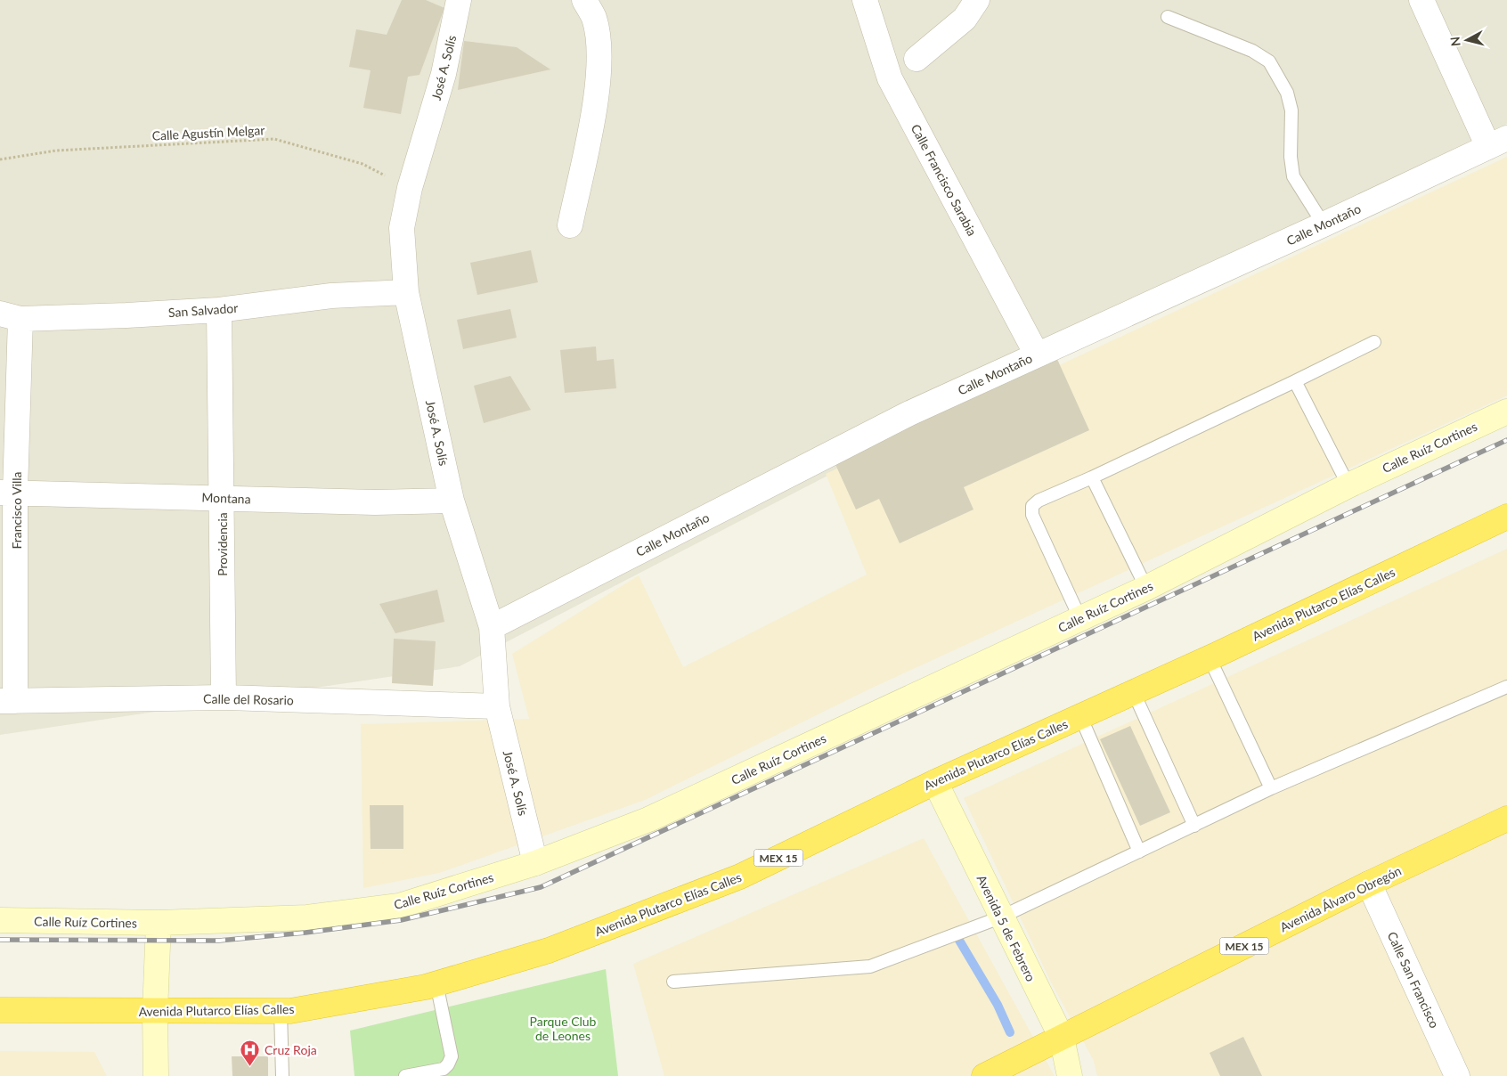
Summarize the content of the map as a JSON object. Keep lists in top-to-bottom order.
{
  "streets": {
    "highway": ["Avenida Plutarco Elías Calles", "MEX 15", "Avenida Álvaro Obregón"],
    "street": [
      "José A. Solís",
      "Calle Francisco Sarabia",
      "Calle Montaño",
      "San Salvador",
      "Calle Ruíz Cortines",
      "Montana",
      "Francisco Villa",
      "Providencia",
      "Calle del Rosario",
      "Avenida 5 de Febrero",
      "Calle San Francisco"
    ],
    "path": ["Calle Agustín Melgar"]
  },
  "crossings": [
    ["José A. Solís", "Calle Agustín Melgar"],
    ["José A. Solís", "Calle Montaño"],
    ["José A. Solís", "San Salvador"],
    ["José A. Solís", "Calle Ruíz Cortines"],
    ["José A. Solís", "Montana"],
    ["José A. Solís", "Calle del Rosario"],
    ["Calle Francisco Sarabia", "Calle Montaño"],
    ["San Salvador", "Francisco Villa"],
    ["San Salvador", "Providencia"],
    ["Montana", "Francisco Villa"],
    ["Montana", "Providencia"],
    ["Francisco Villa", "Calle del Rosario"],
    ["Providencia", "Calle del Rosario"],
    ["Avenida Plutarco Elías Calles", "Avenida 5 de Febrero"],
    ["Avenida Álvaro Obregón", "Avenida 5 de Febrero"],
    ["Avenida Álvaro Obregón", "Calle San Francisco"]
  ],
  "parks": ["Parque Club de Leones"],
  "places": {
    "hospital": ["Cruz Roja"]
  },
  "north": "left"
}
